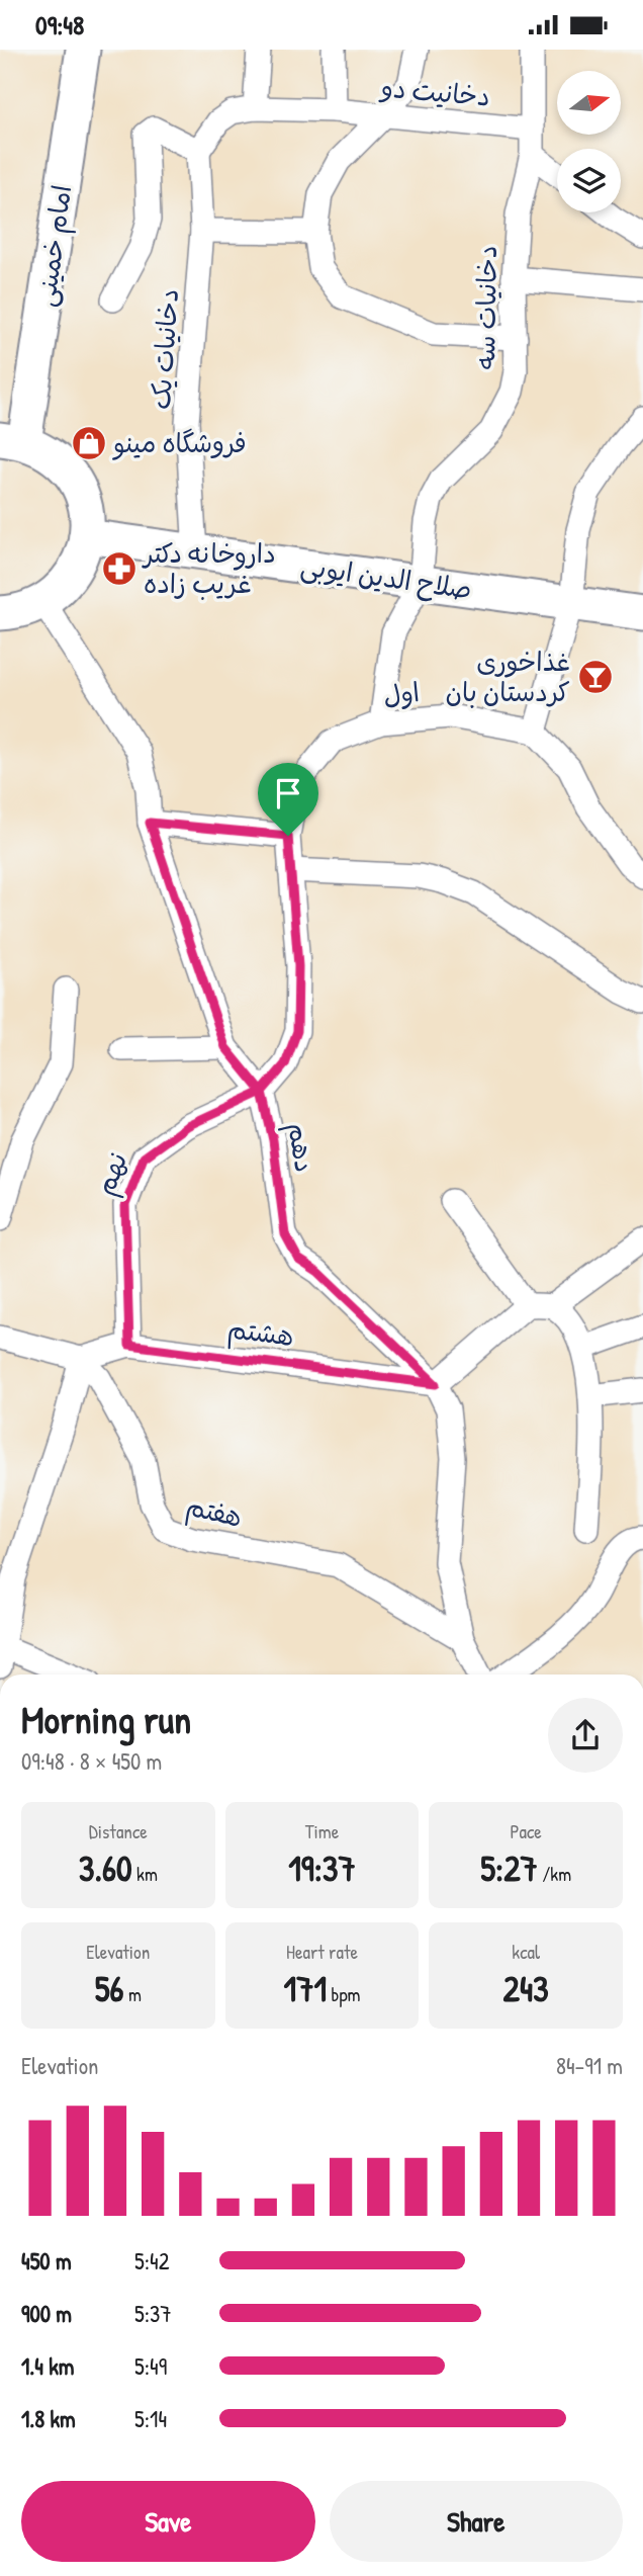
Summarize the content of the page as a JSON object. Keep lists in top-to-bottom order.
{
  "streets": {
    "main road": ["امام خمینی", "صلاح الدین ایوبی"],
    "street": [
      "دخانیت دو",
      "دخانیات سه",
      "دخانیات یک",
      "اول",
      "دهم",
      "نهم",
      "هشتم",
      "هفتم"
    ]
  },
  "crossings": [
    ["دخانیت دو", "دخانیات سه"],
    ["دخانیت دو", "دخانیات یک"],
    ["دخانیات سه", "صلاح الدین ایوبی"],
    ["دخانیات سه", "اول"],
    ["دخانیات یک", "صلاح الدین ایوبی"],
    ["اول", "دهم"],
    ["اول", "نهم"],
    ["دهم", "نهم"],
    ["دهم", "هشتم"],
    ["دهم", "هفتم"],
    ["نهم", "هشتم"],
    ["هشتم", "هفتم"]
  ],
  "places": {
    "shop": ["فروشگاه مینو"],
    "pharmacy": ["داروخانه دکتر غریب زاده"],
    "bar": ["غذاخوری کردستان بان"]
  },
  "north": "right",
  "page": {
    "status": "09:48",
    "heading": ["Morning run", "09:48 · 8 × 450 m"],
    "stats": [
      ["Distance", "3.60 km"],
      ["Time", "19:37"],
      ["Pace", "5:27 /km"],
      ["Elevation", "56 m"],
      ["Heart rate", "171 bpm"],
      ["kcal", "243"]
    ],
    "chart": ["Elevation", "84–91 m"],
    "list": [
      {
        "name": "450 m",
        "note": "5:42"
      },
      {
        "name": "900 m",
        "note": "5:37"
      },
      {
        "name": "1.4 km",
        "note": "5:49"
      },
      {
        "name": "1.8 km",
        "note": "5:14"
      }
    ],
    "buttons": ["Save", "Share"]
  }
}
